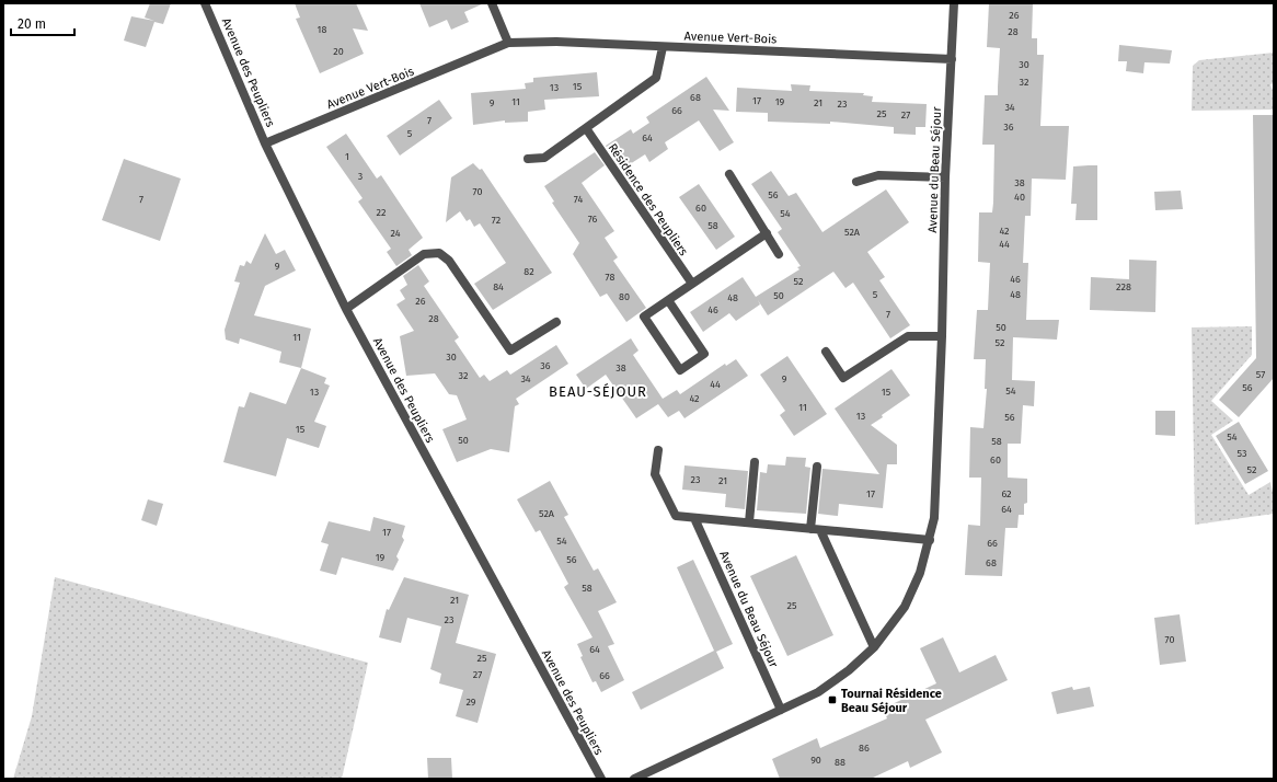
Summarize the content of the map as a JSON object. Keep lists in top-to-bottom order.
{
  "streets": {
    "street": [
      "Avenue Vert-Bois",
      "Avenue des Peupliers",
      "Avenue du Beau Séjour",
      "Résidence des Peupliers"
    ]
  },
  "crossings": [
    ["Avenue Vert-Bois", "Avenue des Peupliers"],
    ["Avenue Vert-Bois", "Avenue du Beau Séjour"]
  ],
  "districts": ["BEAU-SÉJOUR"],
  "places": {
    "transit": ["Tournai Résidence Beau Séjour"]
  },
  "house_numbers": [
    "26",
    "18",
    "28",
    "20",
    "30",
    "32",
    "15",
    "13",
    "68",
    "17",
    "11",
    "19",
    "9",
    "21",
    "23",
    "34",
    "66",
    "25",
    "27",
    "7",
    "36",
    "5",
    "64",
    "1",
    "3",
    "38",
    "70",
    "56",
    "40",
    "7",
    "74",
    "60",
    "22",
    "54",
    "76",
    "72",
    "58",
    "42",
    "52A",
    "24",
    "44",
    "9",
    "82",
    "78",
    "46",
    "52",
    "84",
    "228",
    "5",
    "48",
    "50",
    "80",
    "48",
    "26",
    "46",
    "7",
    "28",
    "50",
    "11",
    "52",
    "30",
    "36",
    "38",
    "57",
    "32",
    "34",
    "9",
    "44",
    "56",
    "54",
    "13",
    "15",
    "42",
    "11",
    "13",
    "56",
    "15",
    "54",
    "50",
    "58",
    "53",
    "60",
    "52",
    "23",
    "21",
    "17",
    "62",
    "64",
    "52A",
    "17",
    "54",
    "66",
    "19",
    "56",
    "68",
    "58",
    "21",
    "25",
    "23",
    "70",
    "64",
    "25",
    "27",
    "66",
    "29",
    "86",
    "90",
    "88"
  ],
  "scale_bar": "20 m"
}
